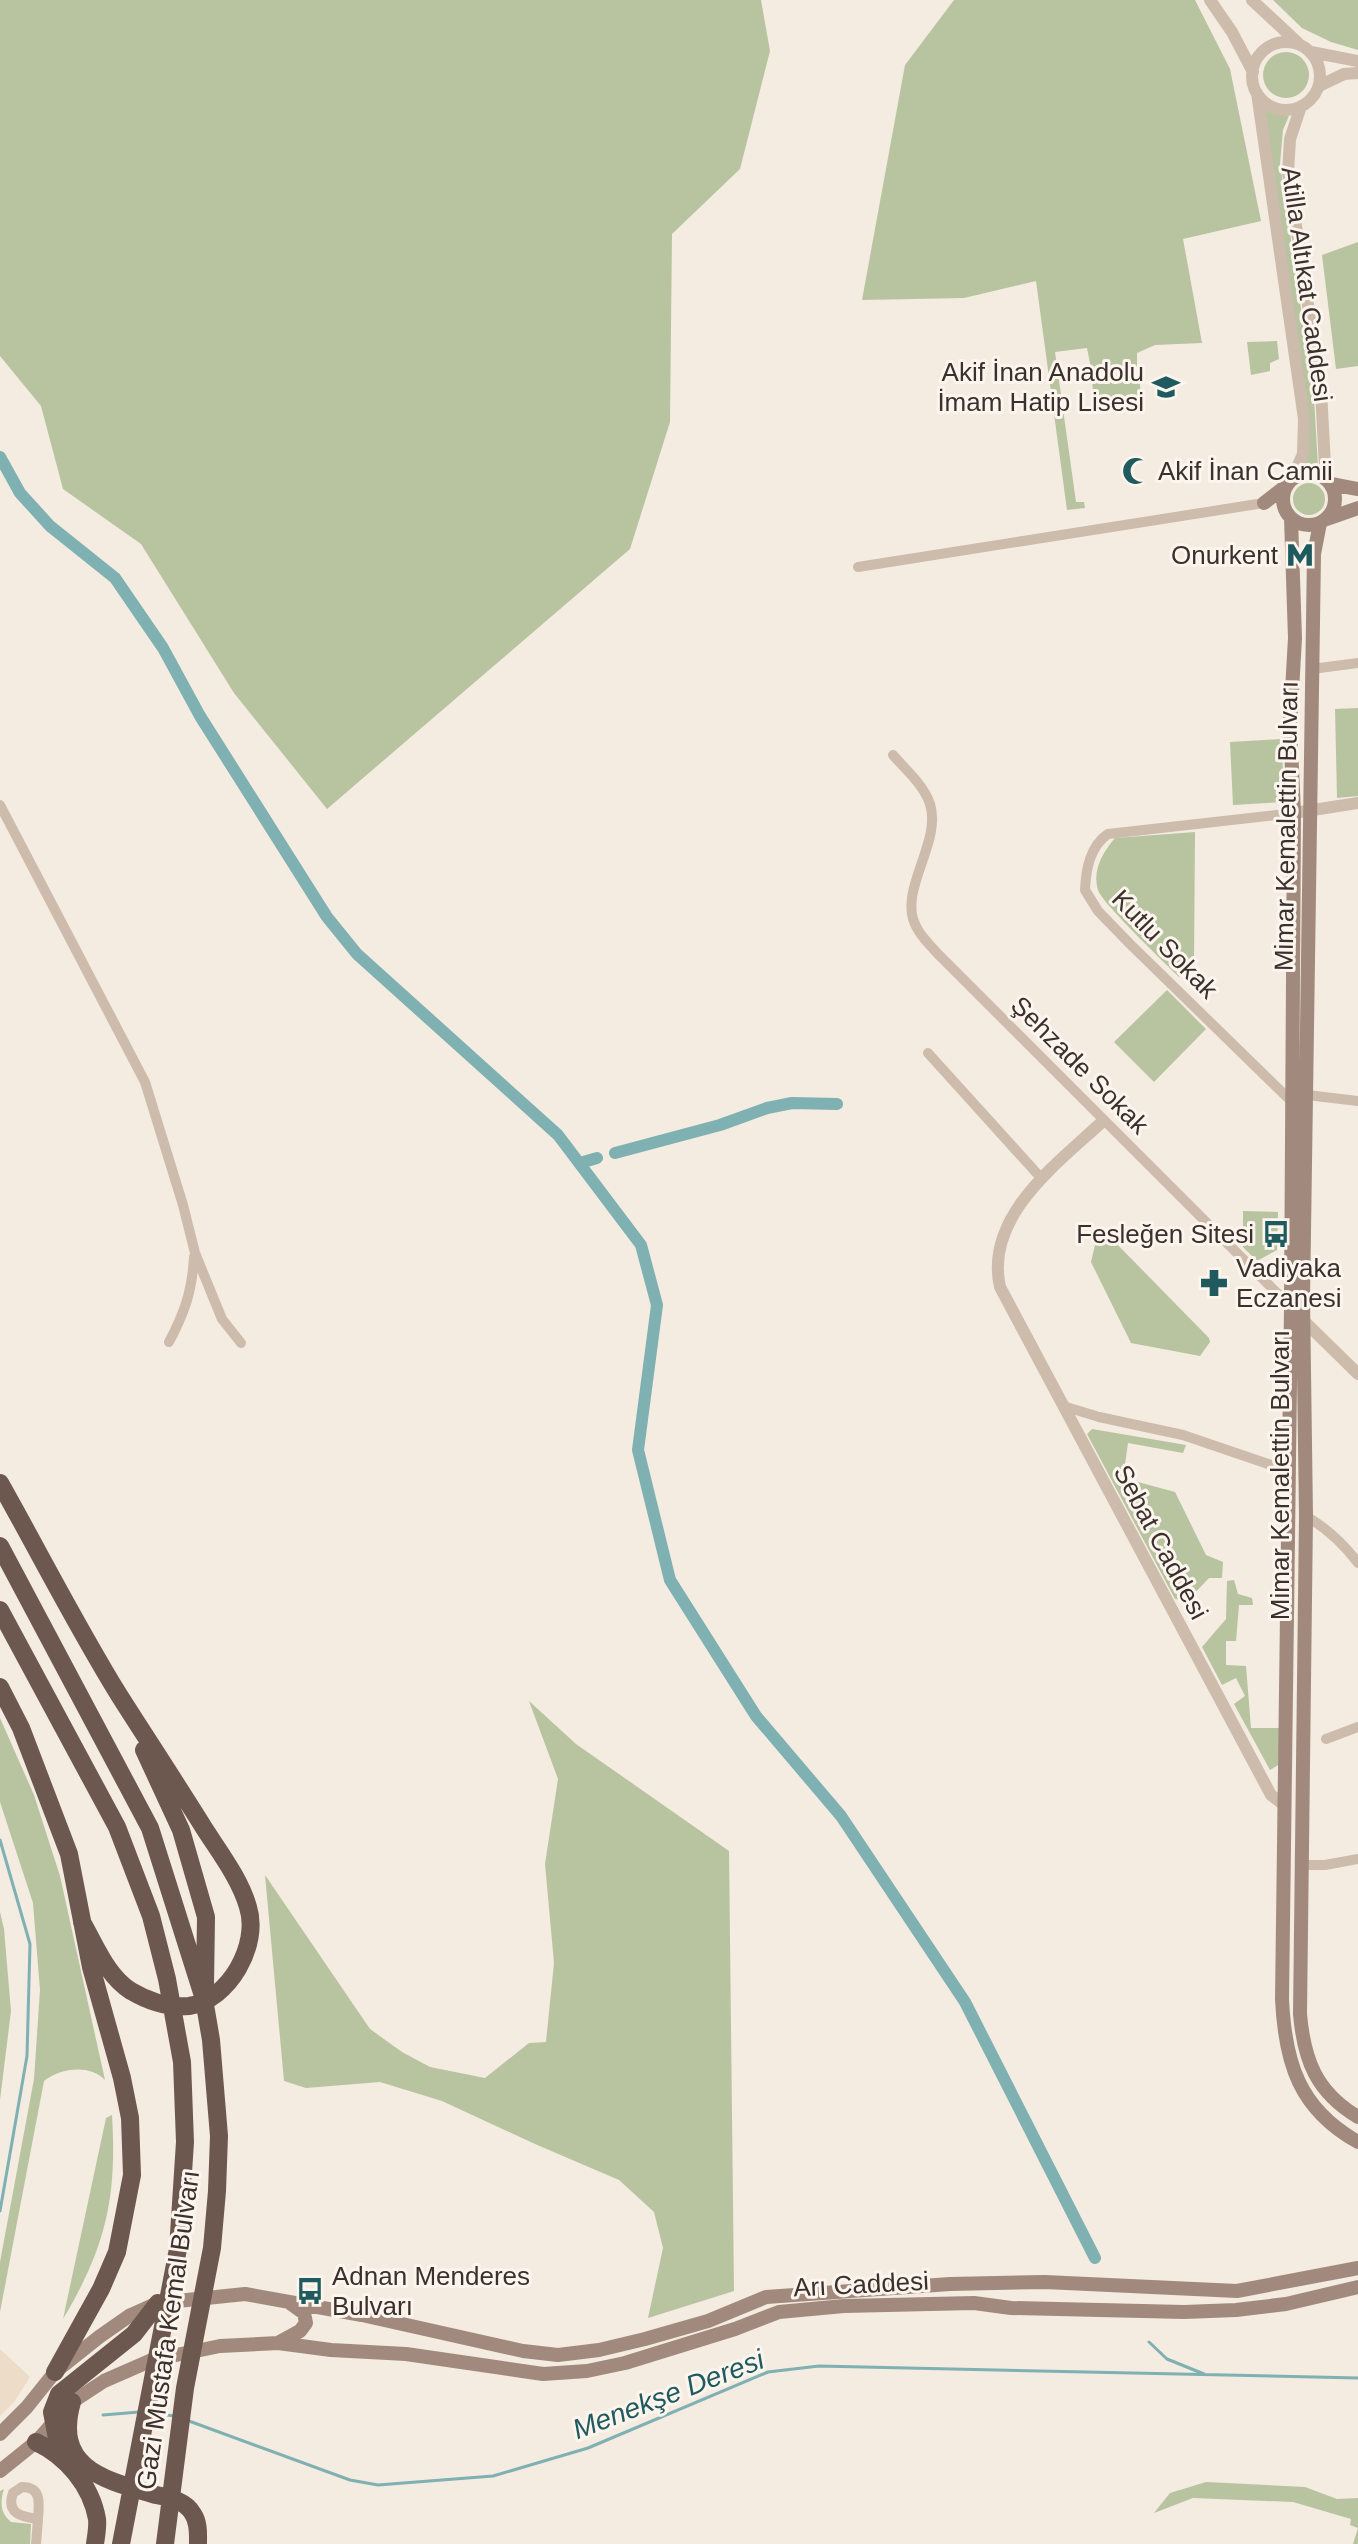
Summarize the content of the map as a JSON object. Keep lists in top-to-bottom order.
{
  "streets": {
    "highway": ["Gazi Mustafa Kemal Bulvarı"],
    "main road": ["Mimar Kemalettin Bulvarı", "Arı Caddesi"],
    "street": [
      "Atilla Altıkat Caddesi",
      "Kutlu Sokak",
      "Şehzade Sokak",
      "Sebat Caddesi"
    ]
  },
  "crossings": [
    ["Atilla Altıkat Caddesi", "Mimar Kemalettin Bulvarı"],
    ["Mimar Kemalettin Bulvarı", "Kutlu Sokak"],
    ["Mimar Kemalettin Bulvarı", "Şehzade Sokak"],
    ["Mimar Kemalettin Bulvarı", "Sebat Caddesi"]
  ],
  "water": ["Menekşe Deresi"],
  "places": {
    "school or university": ["Akif İnan Anadolu İmam Hatip Lisesi"],
    "mosque": ["Akif İnan Camii"],
    "metro station": ["Onurkent"],
    "bus stop": ["Fesleğen Sitesi", "Adnan Menderes Bulvarı"],
    "pharmacy": ["Vadiyaka Eczanesi"]
  }
}
